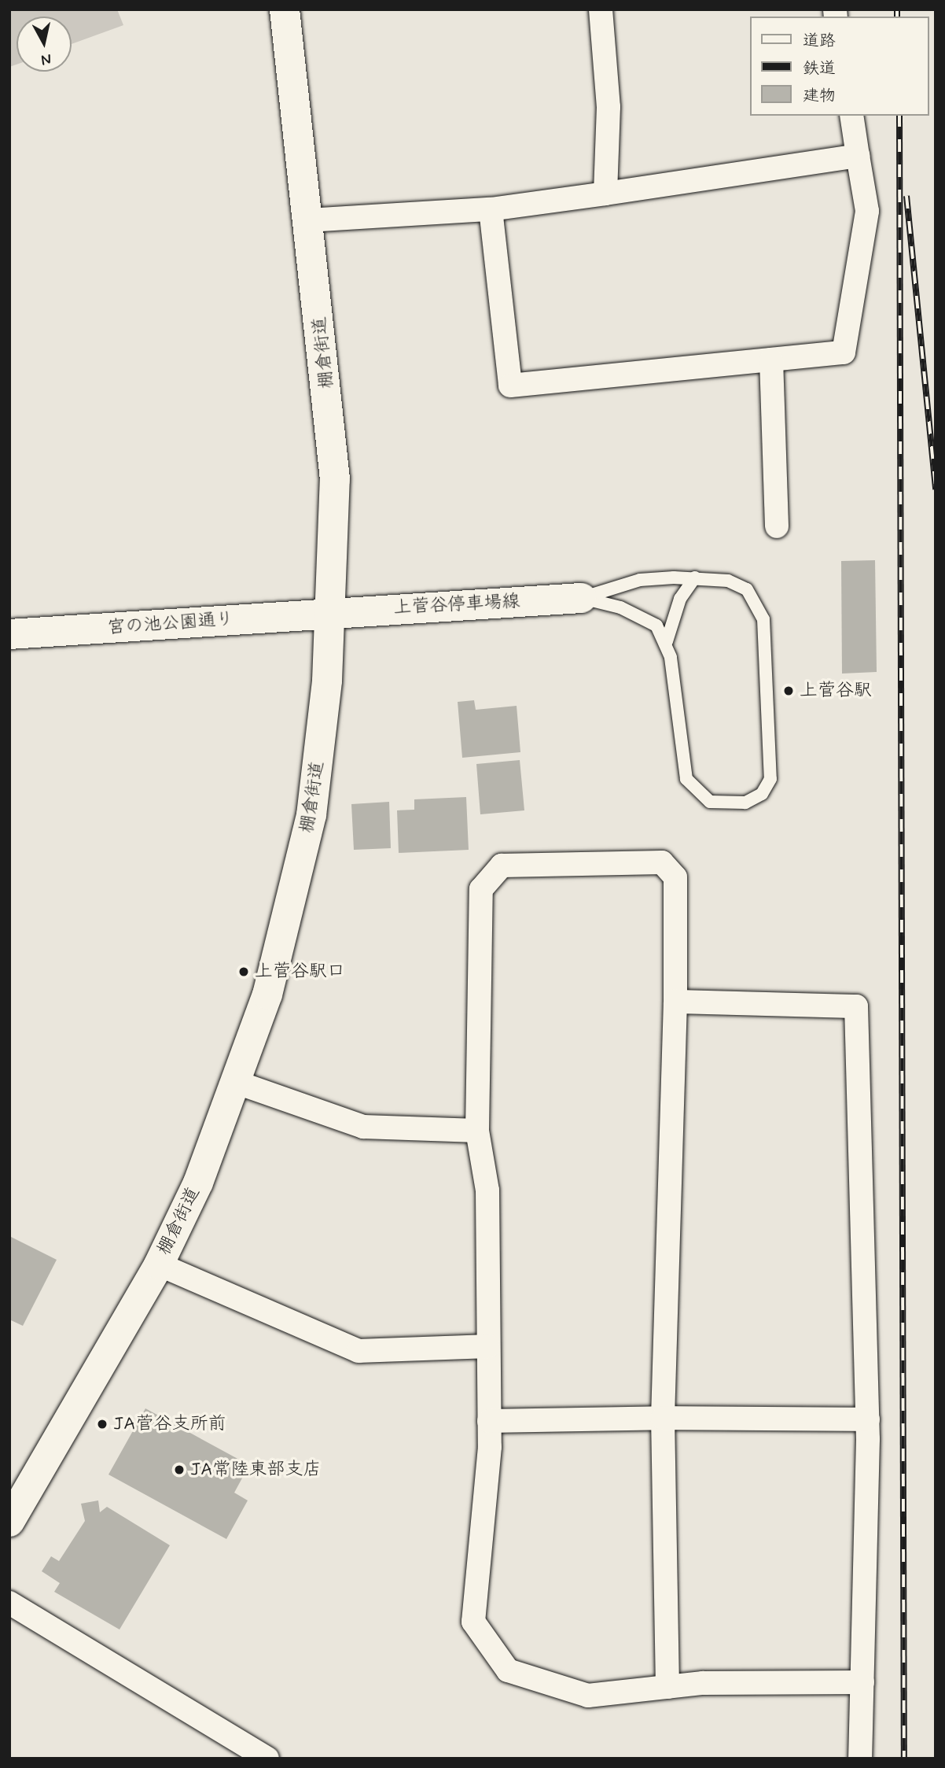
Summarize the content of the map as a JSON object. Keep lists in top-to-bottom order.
{
  "streets": {
    "main road": ["棚倉街道", "上菅谷停車場線", "宮の池公園通り"]
  },
  "crossings": [
    ["棚倉街道", "上菅谷停車場線"],
    ["棚倉街道", "宮の池公園通り"],
    ["上菅谷停車場線", "宮の池公園通り"]
  ],
  "places": [
    "上菅谷駅",
    "上菅谷駅口",
    "JA菅谷支所前",
    "JA常陸東部支店"
  ],
  "legend": ["道路", "鉄道", "建物"],
  "north": "bottom"
}
